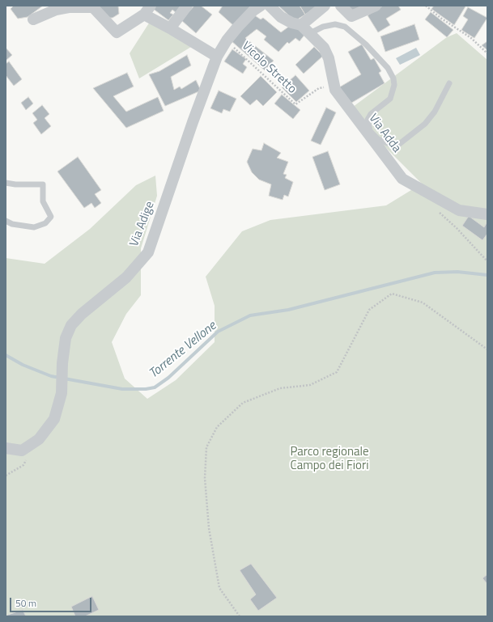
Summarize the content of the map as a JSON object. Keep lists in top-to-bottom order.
{
  "streets": {
    "street": ["Via Adda", "Via Adige"],
    "path": ["Vicolo Stretto"]
  },
  "crossings": [
    ["Vicolo Stretto", "Via Adda"],
    ["Vicolo Stretto", "Via Adige"]
  ],
  "water": ["Torrente Vellone"],
  "parks": ["Parco regionale Campo dei Fiori"],
  "scale_bar": "50 m"
}
